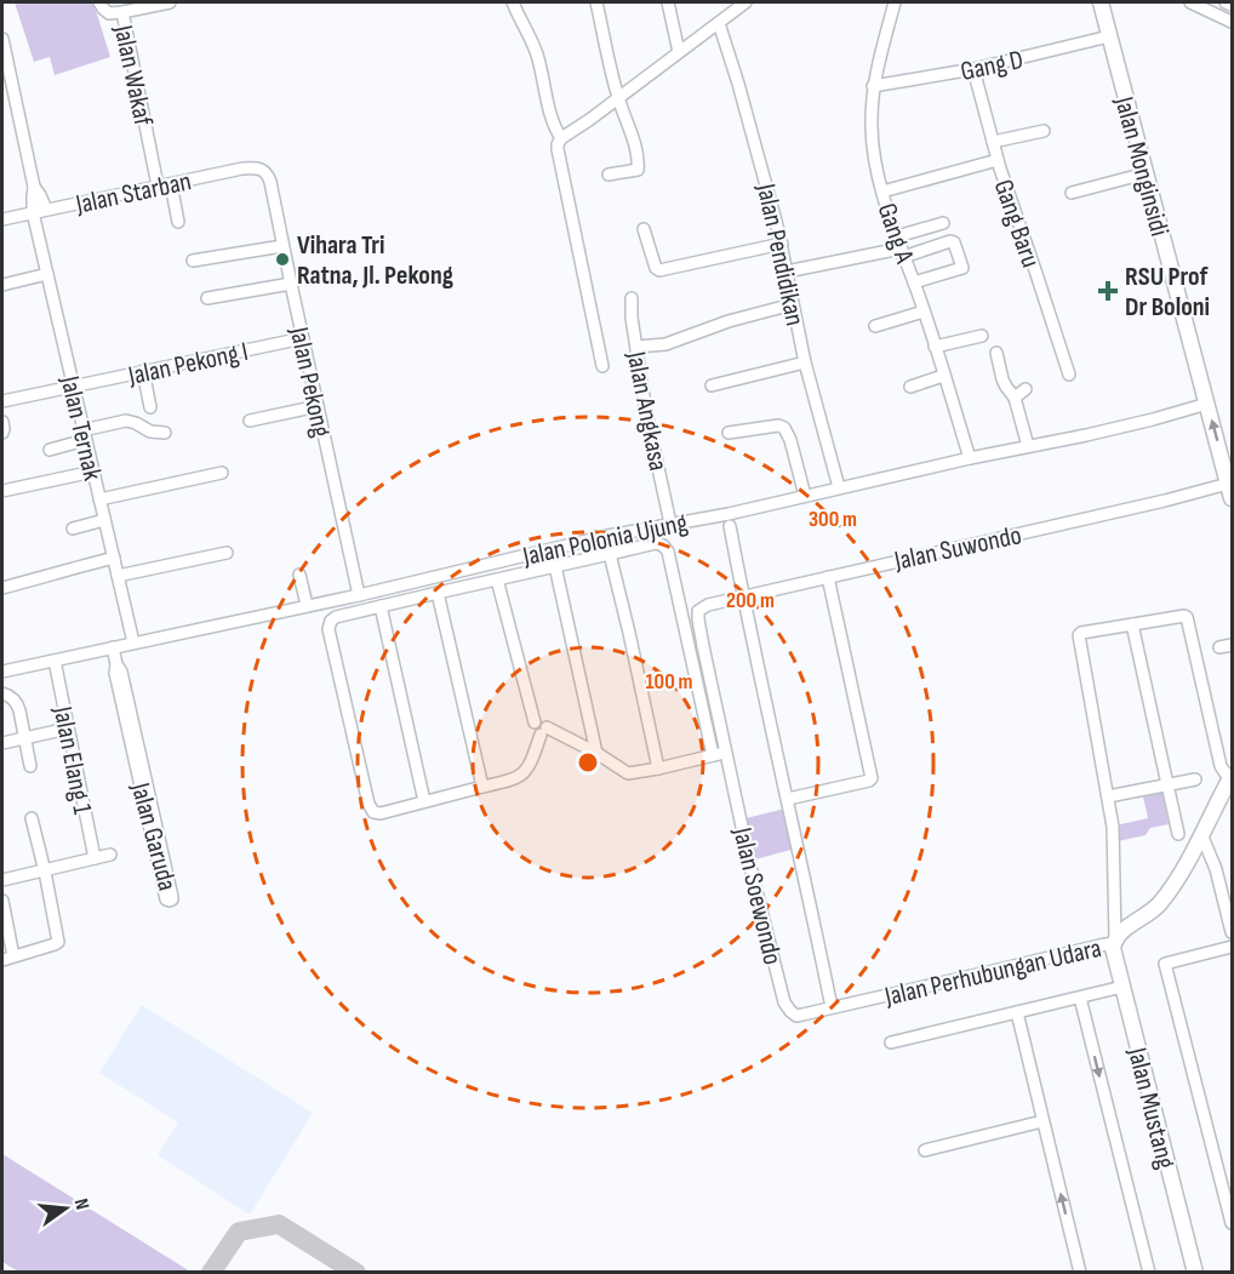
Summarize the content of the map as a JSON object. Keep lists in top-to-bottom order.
{
  "streets": {
    "main road": ["Jalan Monginsidi", "Jalan Perhubungan Udara", "Jalan Mustang"],
    "street": [
      "Gang D",
      "Jalan Wakaf",
      "Jalan Starban",
      "Gang Baru",
      "Gang A",
      "Jalan Pendidikan",
      "Jalan Pekong I",
      "Jalan Pekong",
      "Jalan Angkasa",
      "Jalan Ternak",
      "Jalan Polonia Ujung",
      "Jalan Suwondo",
      "Jalan Elang 1",
      "Jalan Garuda",
      "Jalan Soewondo"
    ]
  },
  "crossings": [
    ["Gang D", "Jalan Monginsidi"],
    ["Gang D", "Gang Baru"],
    ["Gang D", "Gang A"],
    ["Jalan Wakaf", "Jalan Starban"],
    ["Jalan Monginsidi", "Jalan Polonia Ujung"],
    ["Jalan Monginsidi", "Jalan Suwondo"],
    ["Jalan Starban", "Jalan Pekong"],
    ["Jalan Starban", "Jalan Ternak"],
    ["Gang A", "Jalan Polonia Ujung"],
    ["Jalan Pendidikan", "Jalan Polonia Ujung"],
    ["Jalan Pekong I", "Jalan Pekong"],
    ["Jalan Pekong I", "Jalan Ternak"],
    ["Jalan Pekong", "Jalan Polonia Ujung"],
    ["Jalan Angkasa", "Jalan Polonia Ujung"],
    ["Jalan Ternak", "Jalan Polonia Ujung"],
    ["Jalan Polonia Ujung", "Jalan Elang 1"],
    ["Jalan Polonia Ujung", "Jalan Garuda"],
    ["Jalan Suwondo", "Jalan Soewondo"],
    ["Jalan Soewondo", "Jalan Perhubungan Udara"],
    ["Jalan Perhubungan Udara", "Jalan Mustang"]
  ],
  "places": {
    "other": ["Vihara Tri Ratna, Jl. Pekong"],
    "health": ["RSU Prof Dr Boloni"]
  },
  "north": "right",
  "rings": ["300 m", "200 m", "100 m"]
}
